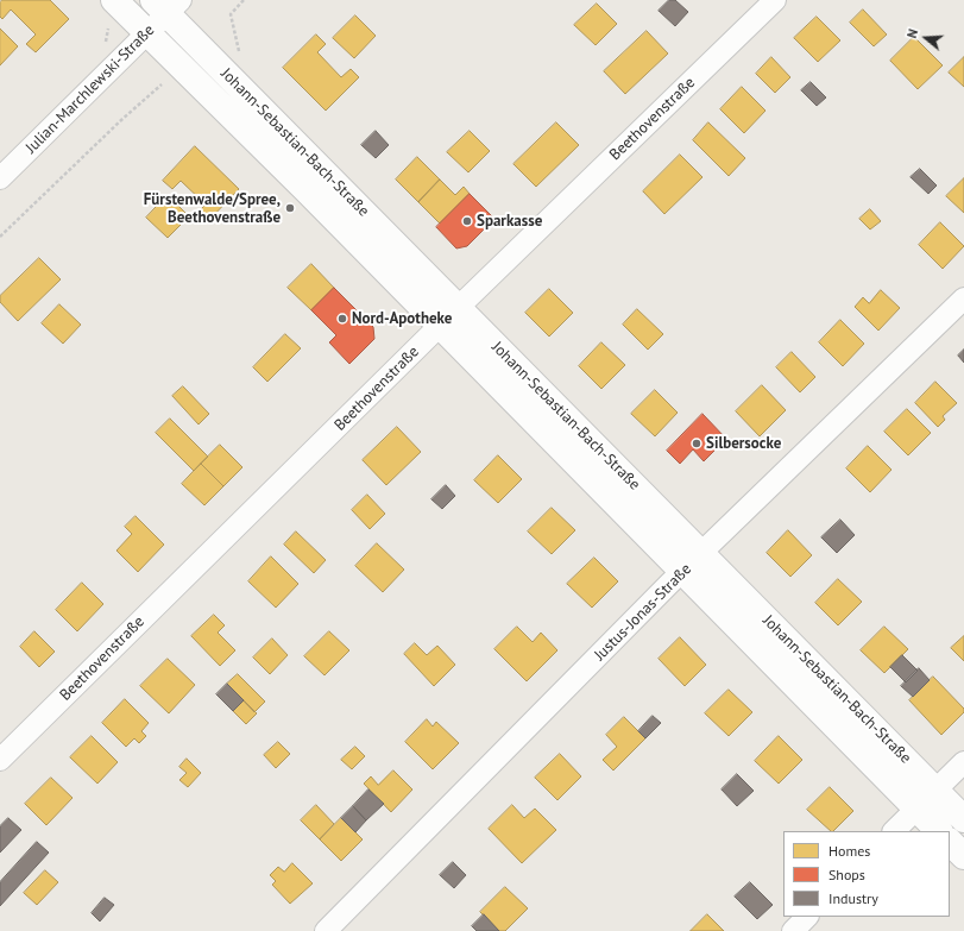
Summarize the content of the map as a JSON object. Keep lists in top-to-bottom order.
{
  "streets": {
    "street": [
      "Julian-Marchlewski-Straße",
      "Beethovenstraße",
      "Johann-Sebastian-Bach-Straße",
      "Justus-Jonas-Straße"
    ]
  },
  "crossings": [
    ["Julian-Marchlewski-Straße", "Johann-Sebastian-Bach-Straße"],
    ["Beethovenstraße", "Johann-Sebastian-Bach-Straße"],
    ["Johann-Sebastian-Bach-Straße", "Justus-Jonas-Straße"]
  ],
  "places": [
    "Fürstenwalde/Spree, Beethovenstraße",
    "Sparkasse",
    "Nord-Apotheke",
    "Silbersocke"
  ],
  "legend": ["Homes", "Shops", "Industry"],
  "north": "left"
}
